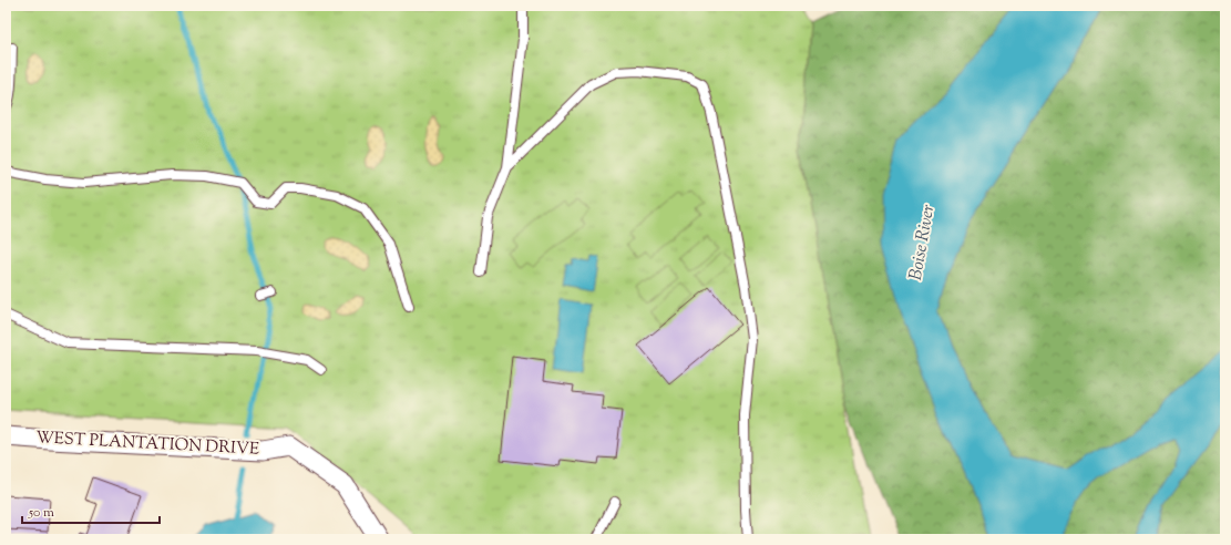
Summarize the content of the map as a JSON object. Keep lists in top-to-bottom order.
{
  "streets": {
    "street": ["WEST PLANTATION DRIVE"]
  },
  "water": ["Boise River"],
  "scale_bar": "50 m"
}
